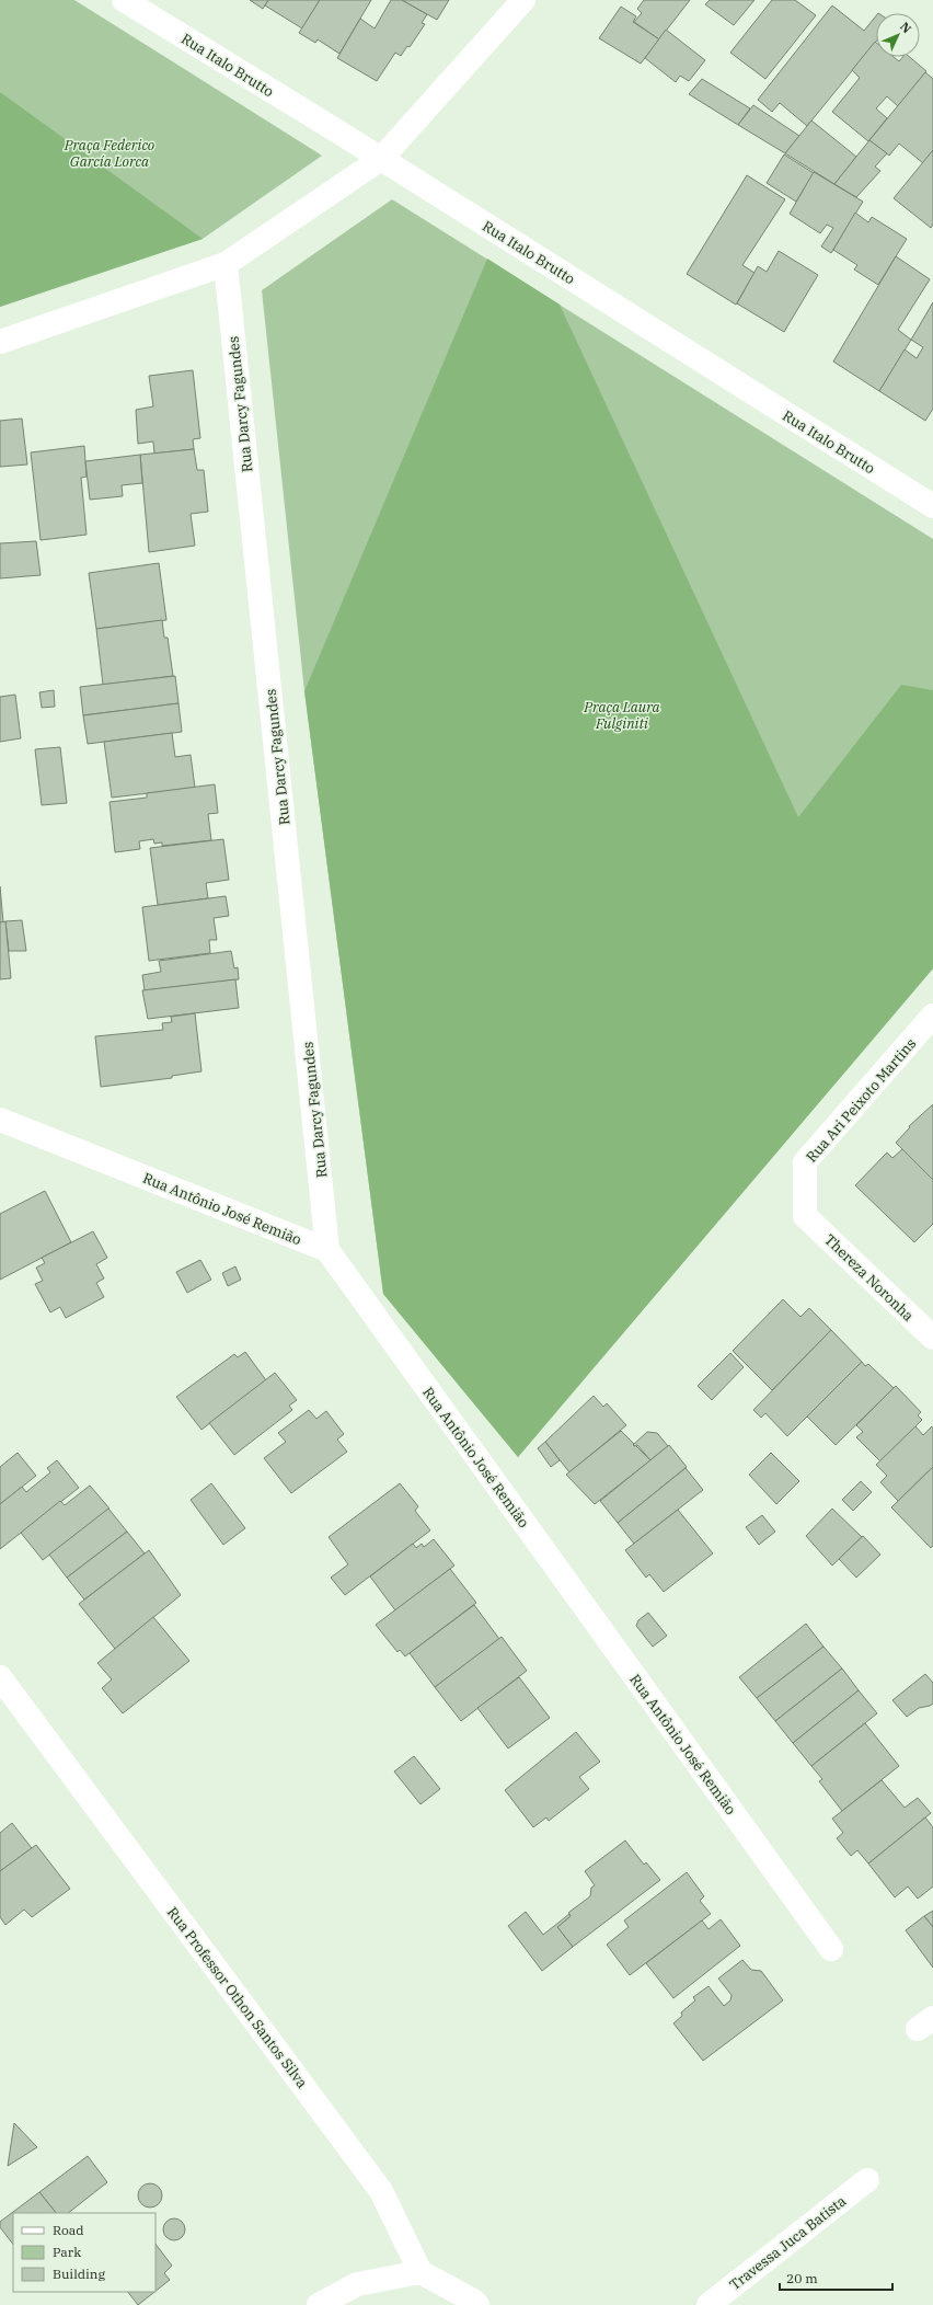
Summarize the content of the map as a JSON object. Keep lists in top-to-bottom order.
{
  "streets": {
    "street": [
      "Rua Italo Brutto",
      "Rua Darcy Fagundes",
      "Rua Ari Peixoto Martins",
      "Rua Antônio José Remião",
      "Thereza Noronha",
      "Rua Professor Othon Santos Silva",
      "Travessa Juca Batista"
    ]
  },
  "crossings": [
    ["Rua Darcy Fagundes", "Rua Antônio José Remião"],
    ["Rua Ari Peixoto Martins", "Thereza Noronha"]
  ],
  "parks": ["Praça Federico García Lorca", "Praça Laura Fulginiti"],
  "legend": ["Road", "Park", "Building"],
  "scale_bar": "20 m",
  "north": "top right"
}
